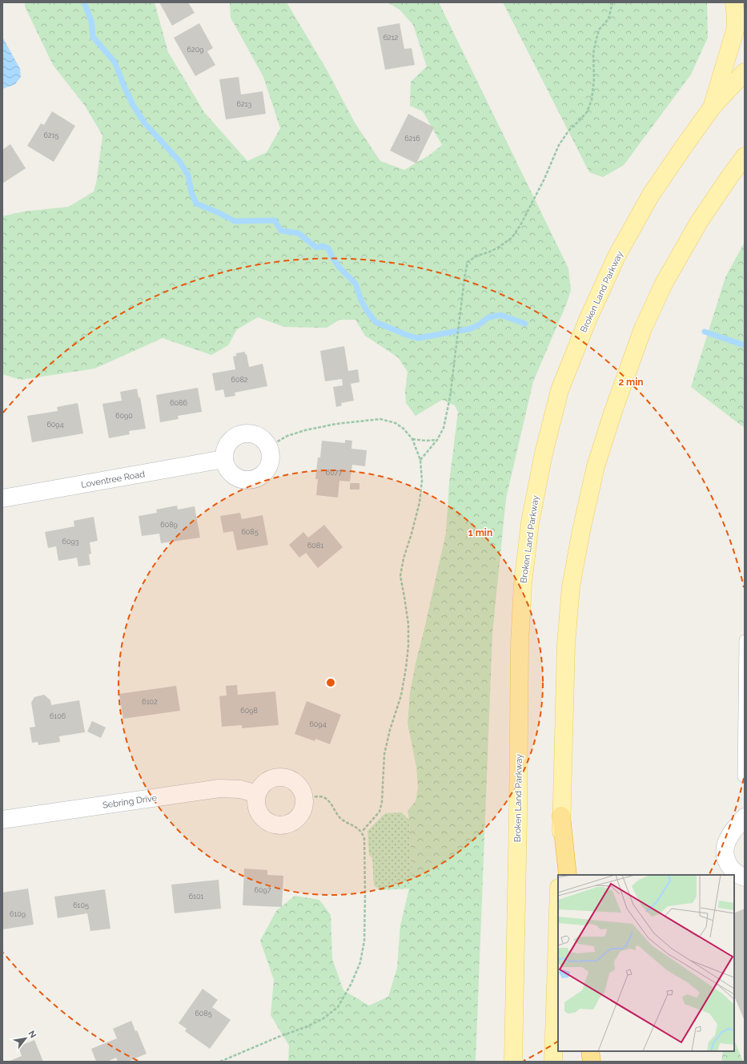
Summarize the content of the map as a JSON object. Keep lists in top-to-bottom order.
{
  "streets": {
    "main road": ["Broken Land Parkway"],
    "street": ["Loventree Road", "Sebring Drive"]
  },
  "house_numbers": [
    "6212",
    "6209",
    "6213",
    "6215",
    "6216",
    "6082",
    "6086",
    "6090",
    "6094",
    "6077",
    "6089",
    "6085",
    "6093",
    "6081",
    "6102",
    "6098",
    "6106",
    "6094",
    "6097",
    "6101",
    "6105",
    "6109",
    "6085"
  ],
  "north": "top right",
  "rings": ["2 min", "1 min"]
}
